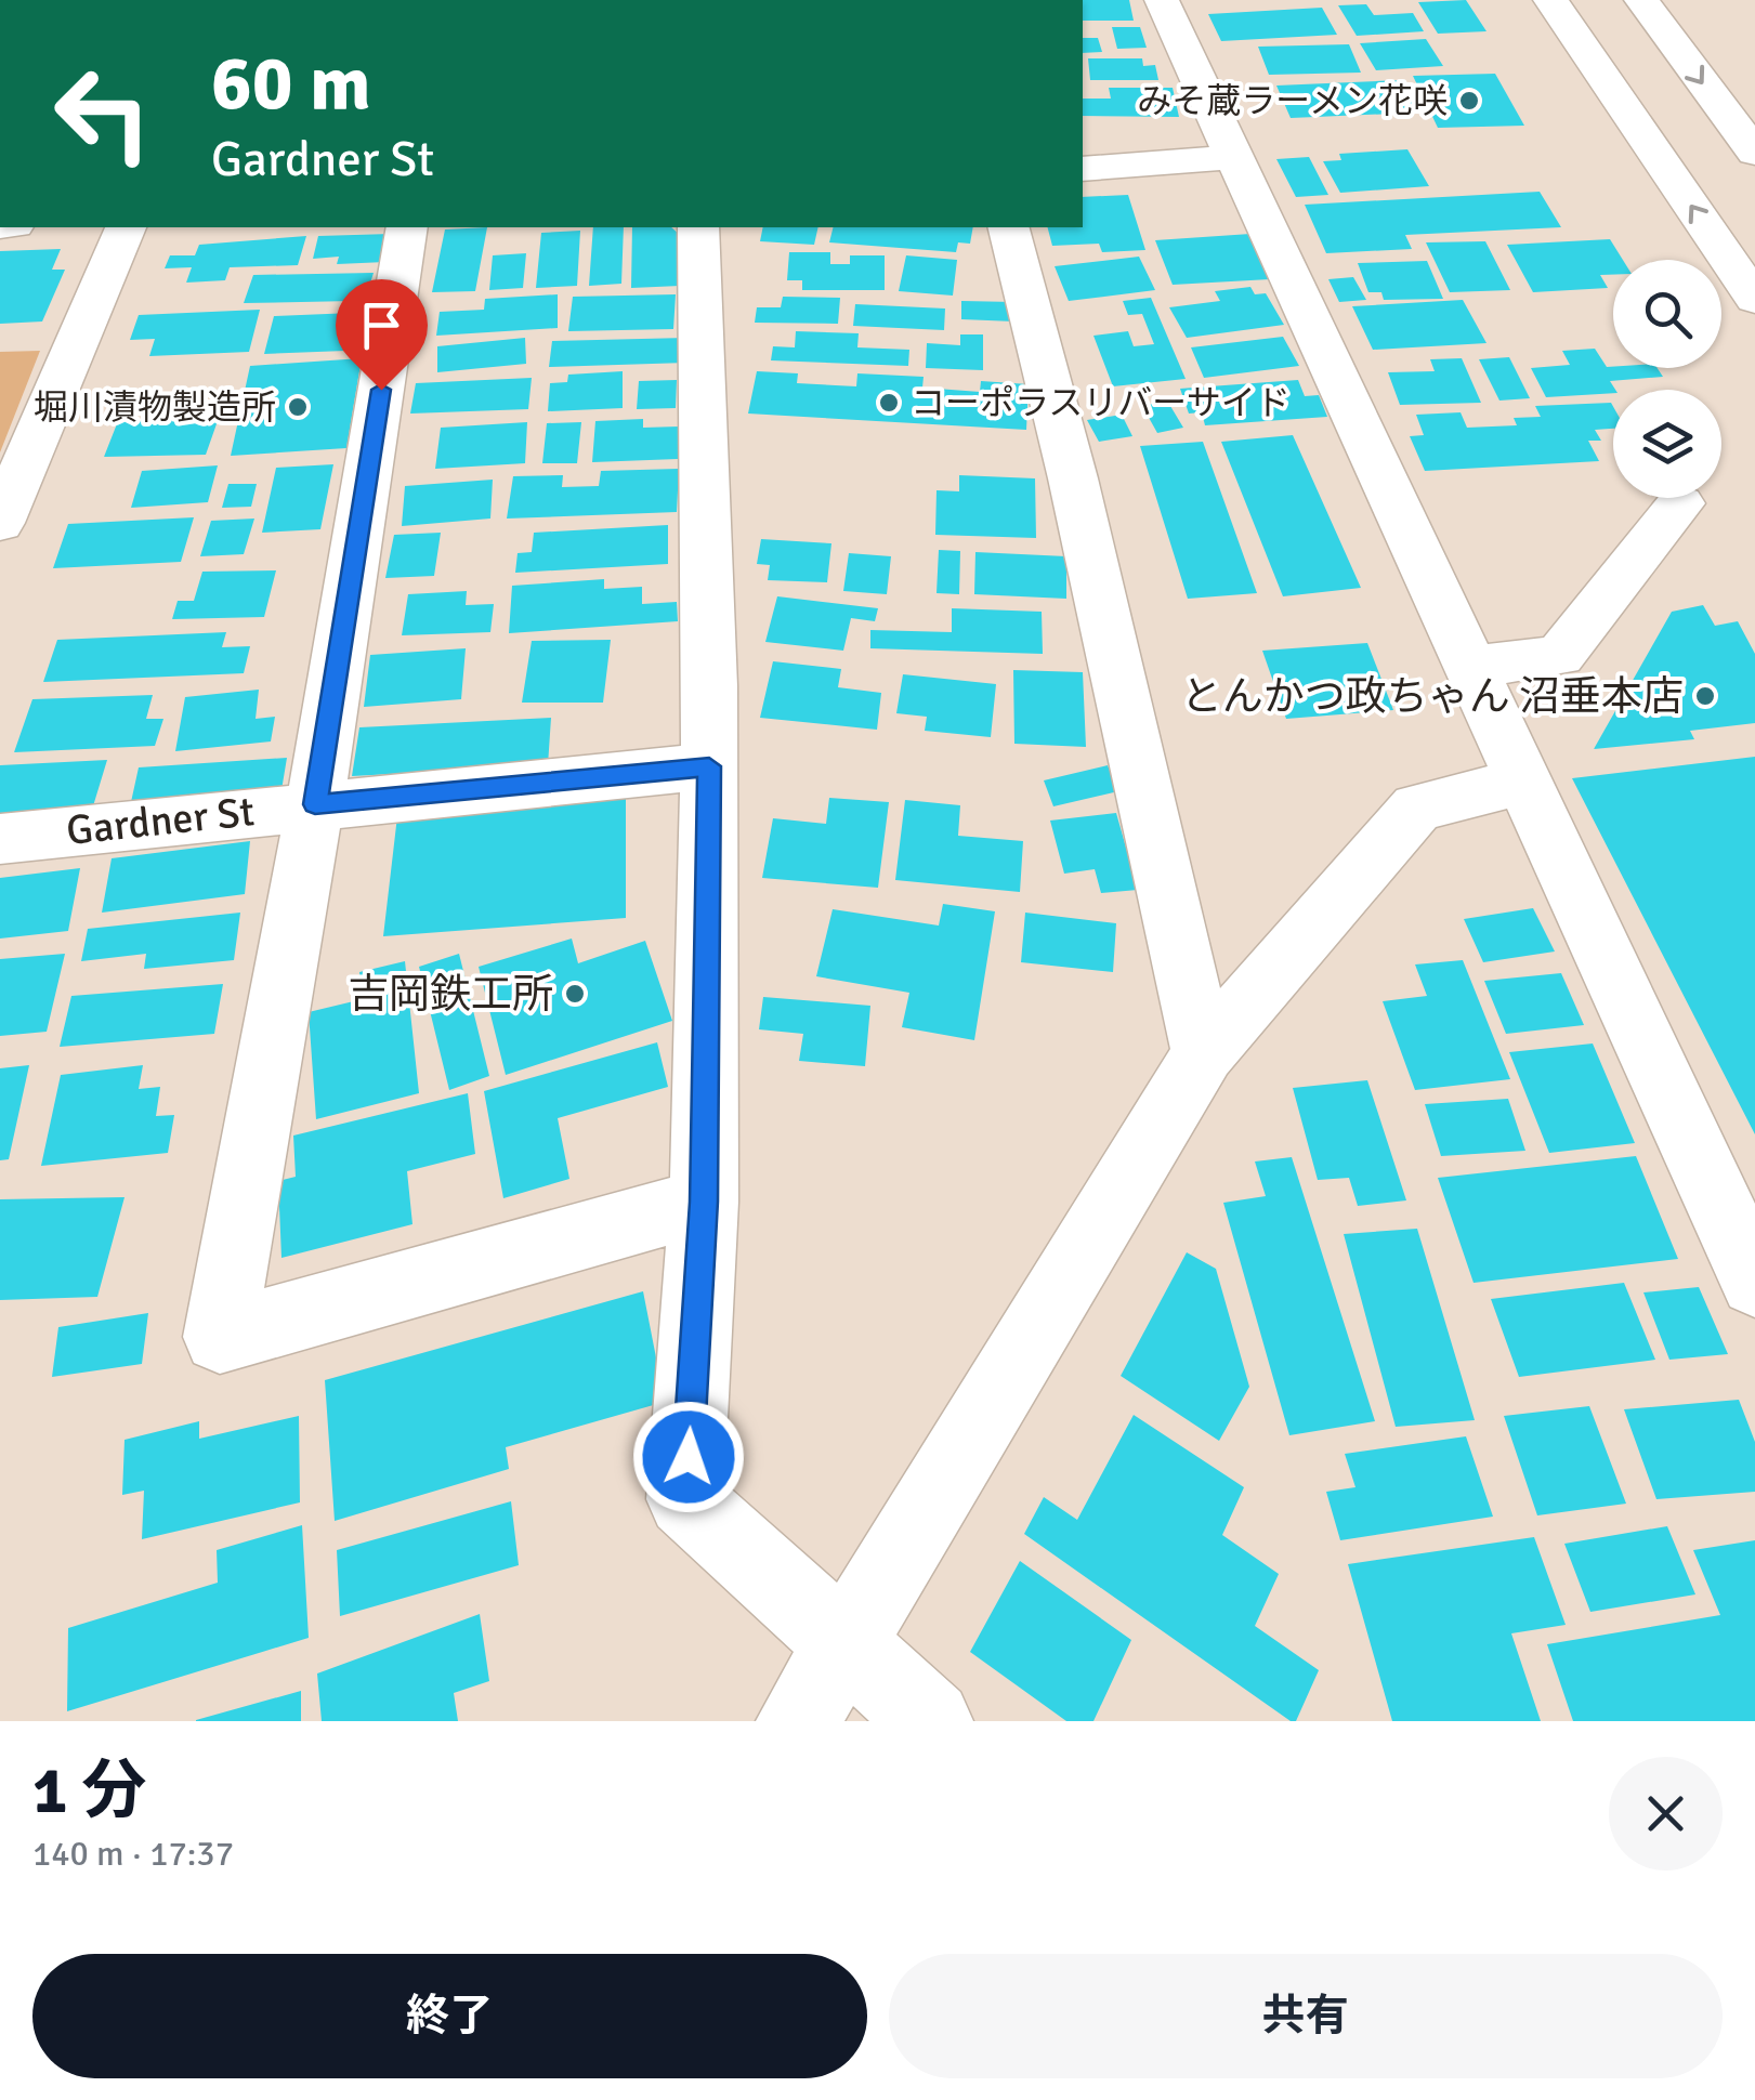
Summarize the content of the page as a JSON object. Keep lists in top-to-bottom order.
{
  "streets": {
    "street": ["Gardner St"]
  },
  "places": [
    "みそ蔵ラーメン花咲",
    "コーポラスリバーサイド",
    "堀川漬物製造所",
    "とんかつ政ちゃん 沼垂本店",
    "吉岡鉄工所"
  ],
  "page": {
    "turn": ["60 m", "Gardner St"],
    "heading": ["1 分", "140 m · 17:37"],
    "buttons": ["終了", "共有"]
  }
}
